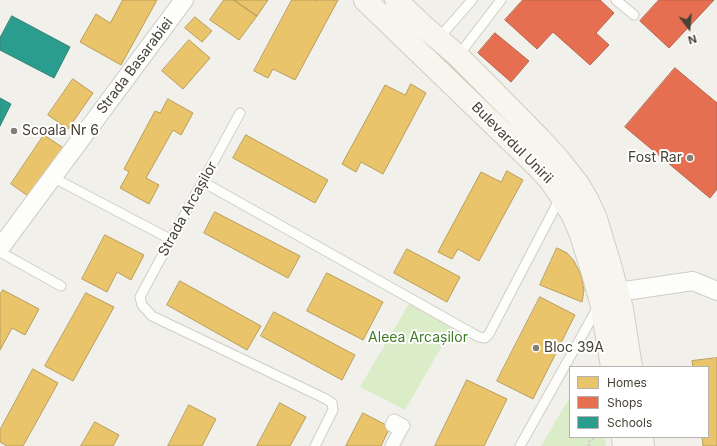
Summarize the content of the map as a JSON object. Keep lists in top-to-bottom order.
{
  "streets": {
    "main road": ["Bulevardul Unirii"],
    "street": ["Strada Basarabiei"],
    "lane": ["Strada Arcașilor"]
  },
  "parks": ["Aleea Arcașilor"],
  "places": ["Scoala Nr 6", "Fost Rar", "Bloc 39A"],
  "legend": ["Homes", "Shops", "Schools"],
  "north": "bottom"
}
